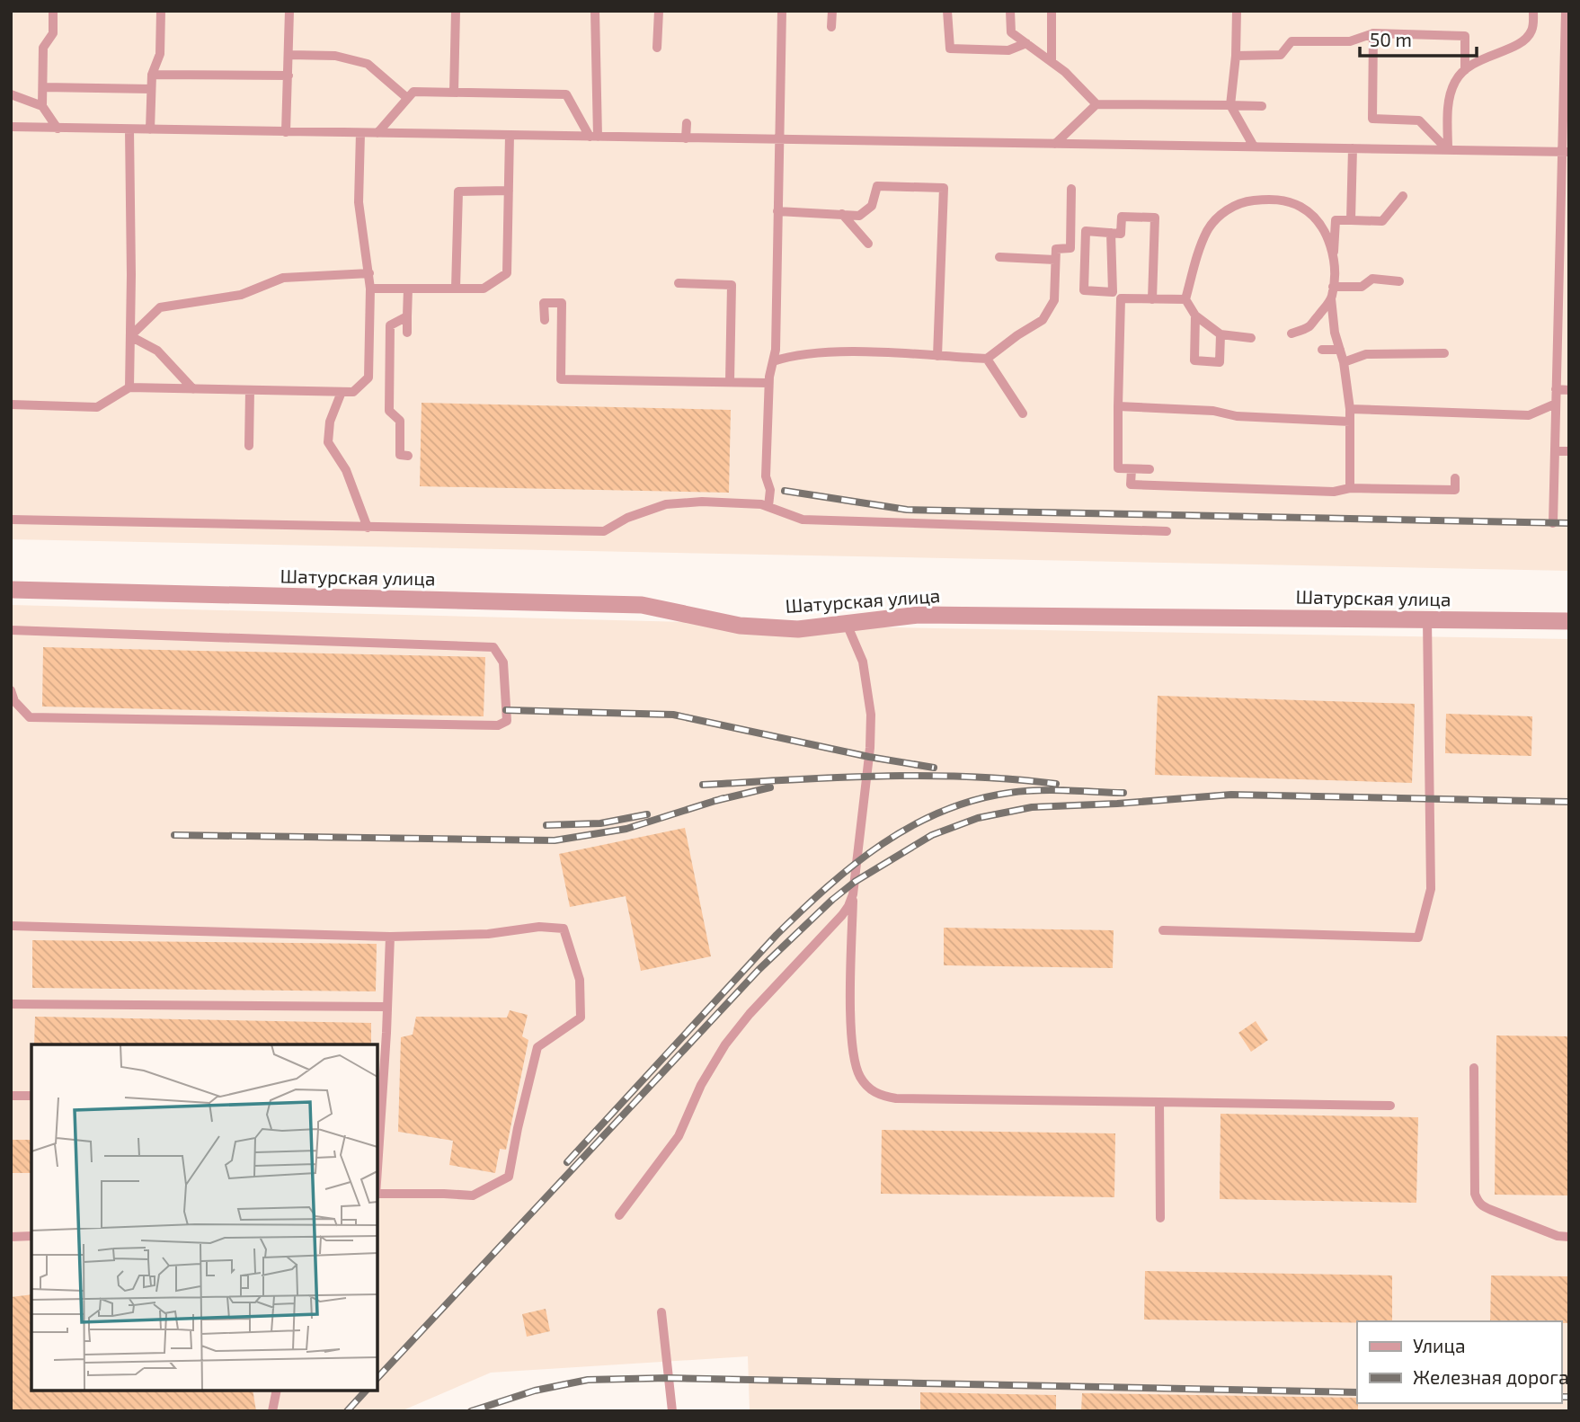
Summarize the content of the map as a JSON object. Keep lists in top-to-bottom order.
{
  "streets": {
    "street": ["Шатурская улица"]
  },
  "legend": ["Улица", "Железная дорога"],
  "scale_bar": "50 m"
}
